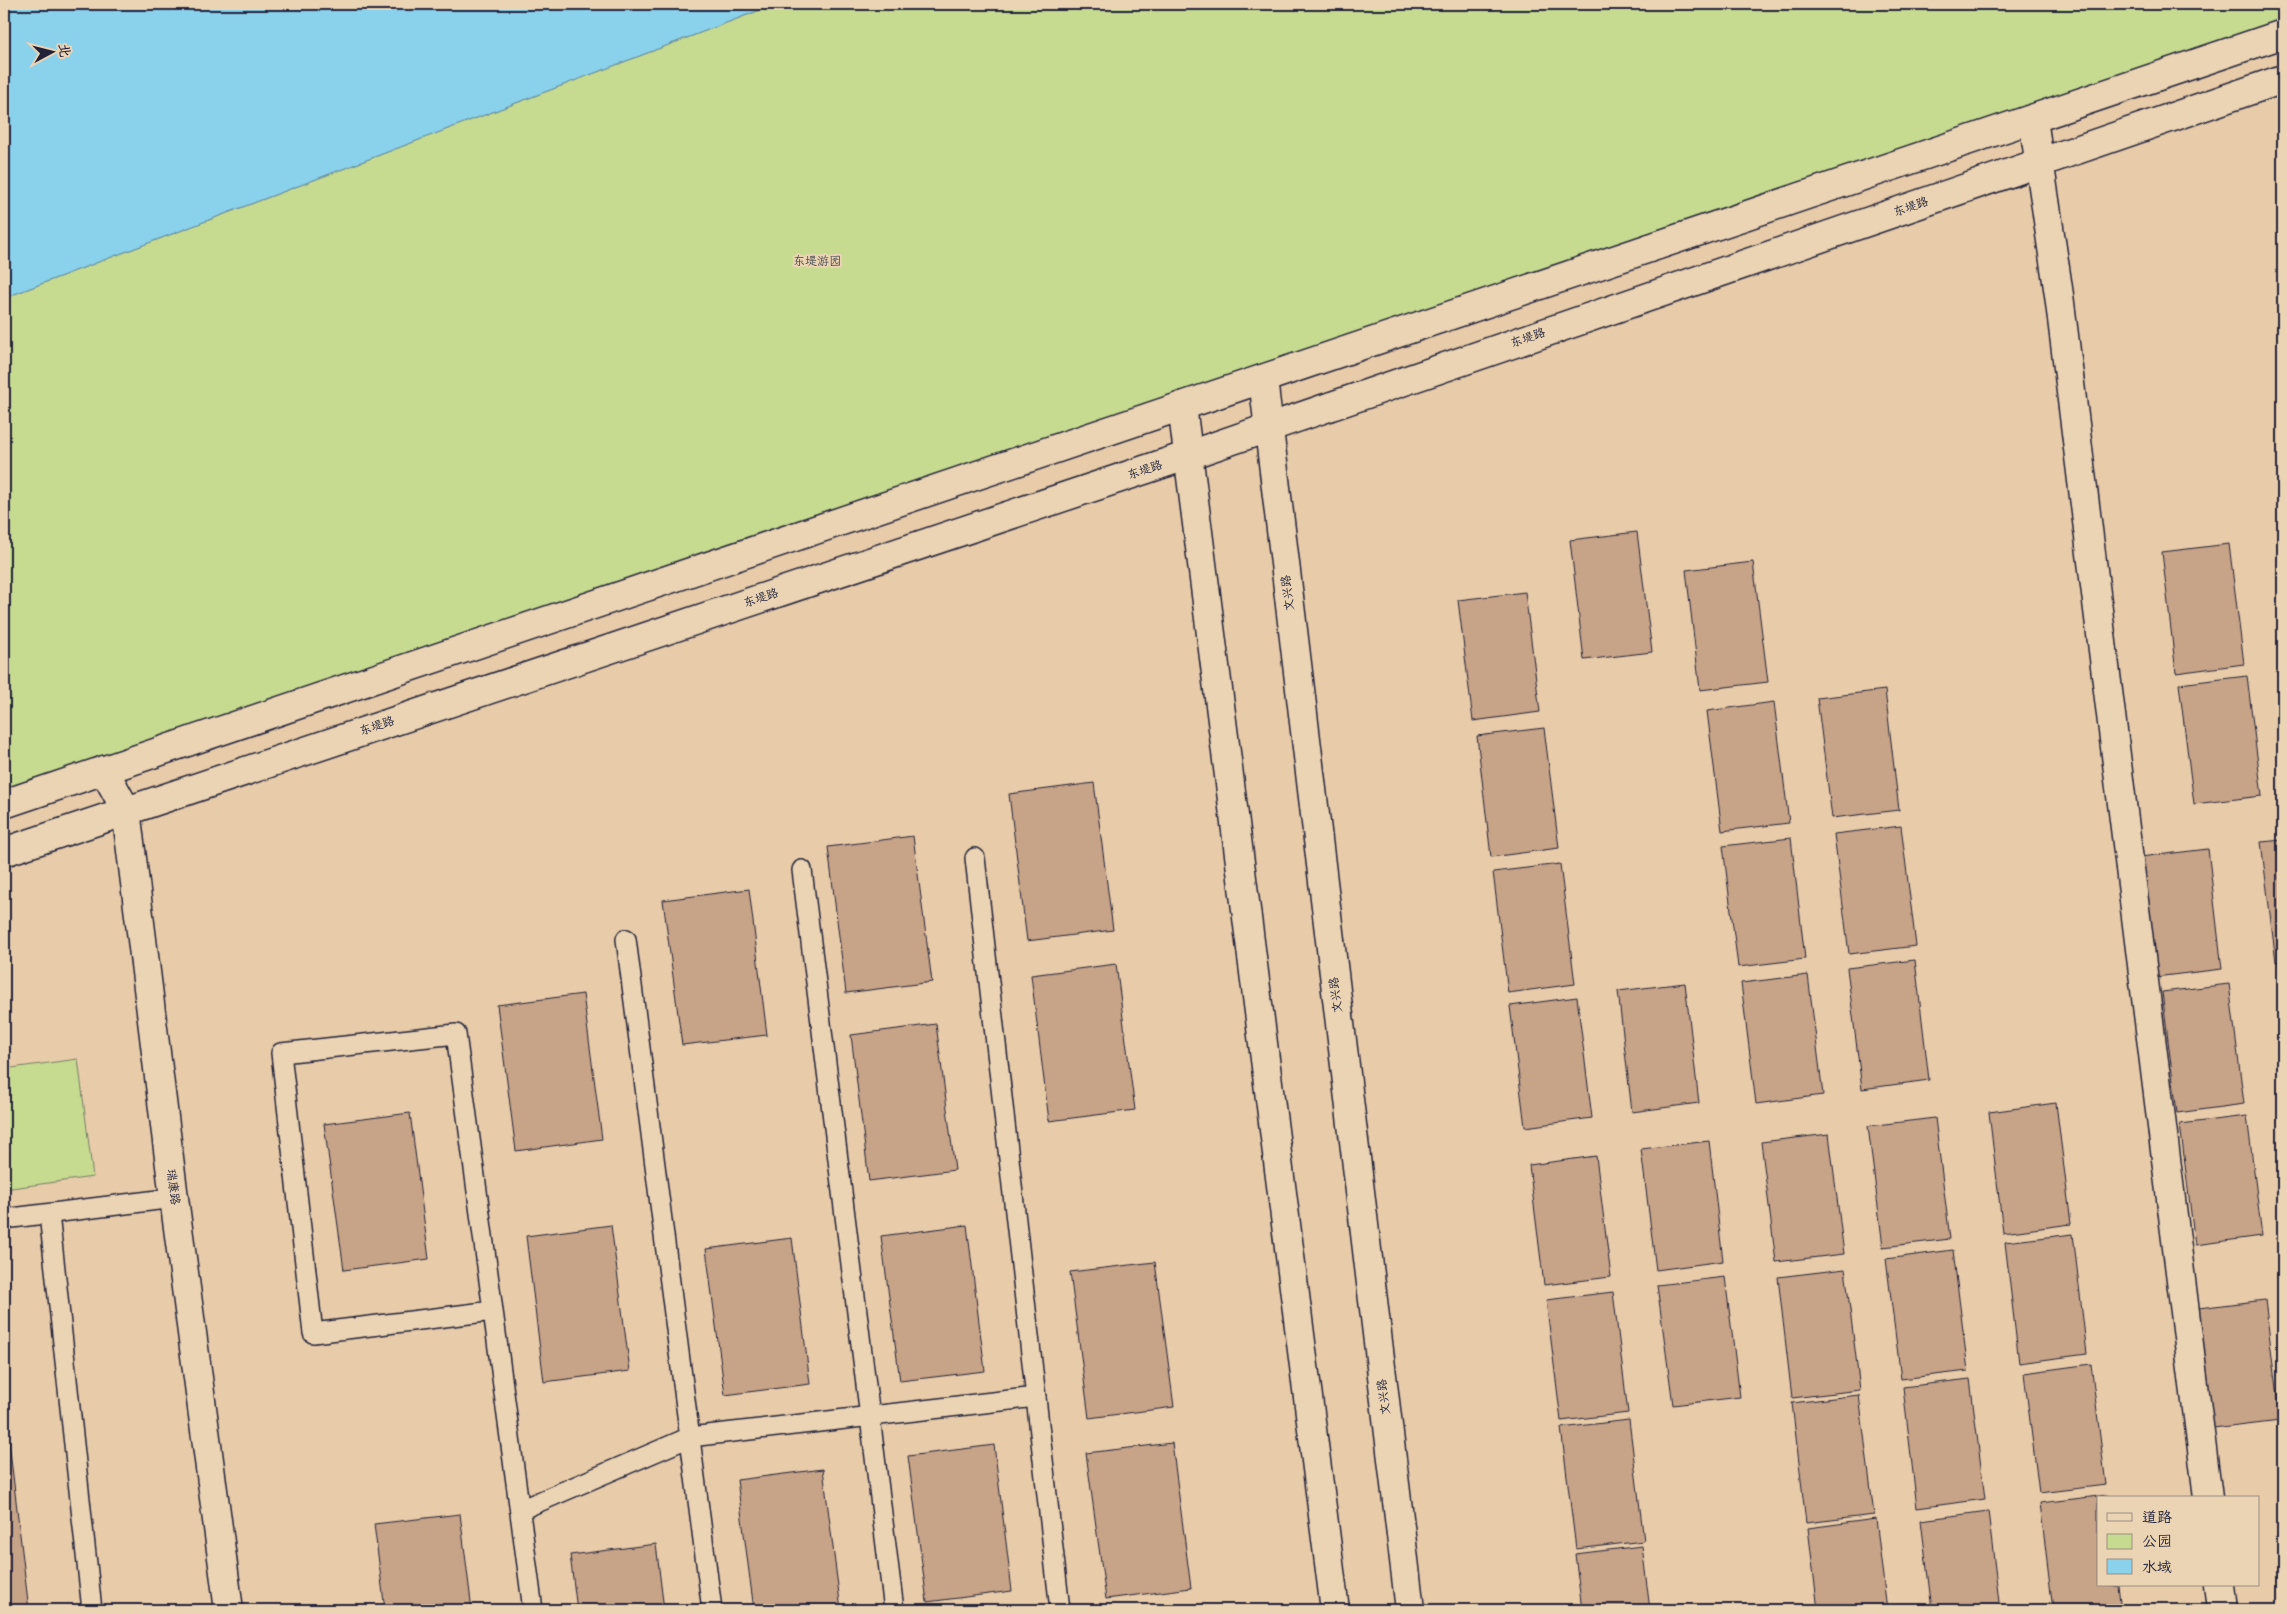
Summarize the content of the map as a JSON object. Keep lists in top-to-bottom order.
{
  "streets": {
    "main road": ["东堤路", "文兴路", "瑞康路"]
  },
  "crossings": [
    ["东堤路", "文兴路"],
    ["东堤路", "瑞康路"]
  ],
  "parks": ["东堤游园"],
  "legend": ["道路", "公园", "水域"],
  "north": "right"
}
